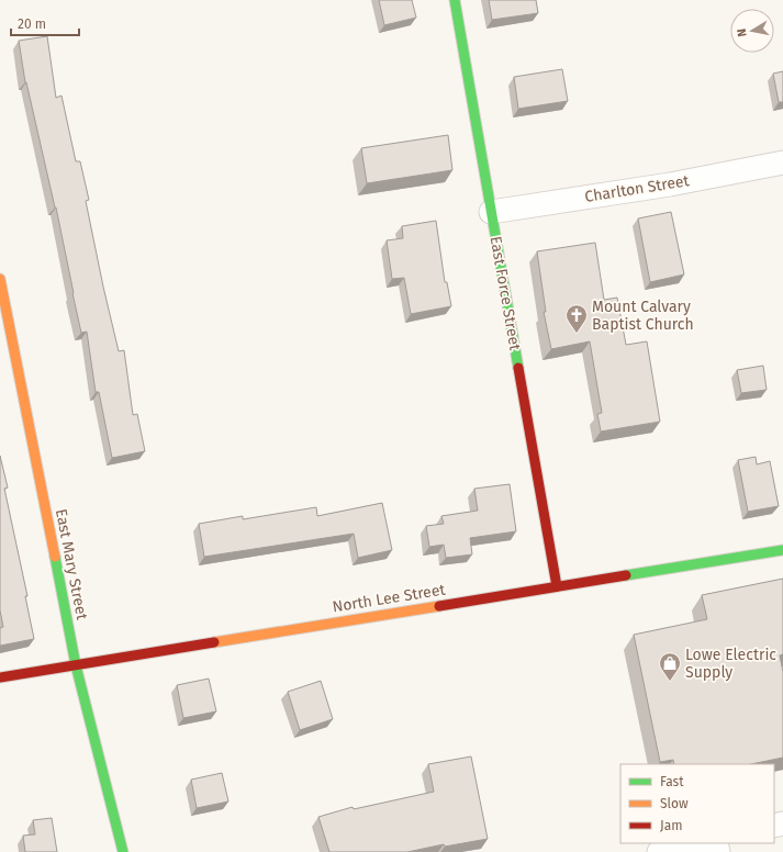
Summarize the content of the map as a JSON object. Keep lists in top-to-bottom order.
{
  "streets": {
    "street": [
      "Charlton Street",
      "East Force Street",
      "East Mary Street",
      "North Lee Street"
    ]
  },
  "crossings": [
    ["Charlton Street", "East Force Street"],
    ["East Force Street", "North Lee Street"],
    ["East Mary Street", "North Lee Street"]
  ],
  "places": {
    "church": ["Mount Calvary Baptist Church"],
    "shop": ["Lowe Electric Supply"]
  },
  "legend": ["Fast", "Slow", "Jam"],
  "scale_bar": "20 m",
  "north": "left"
}
